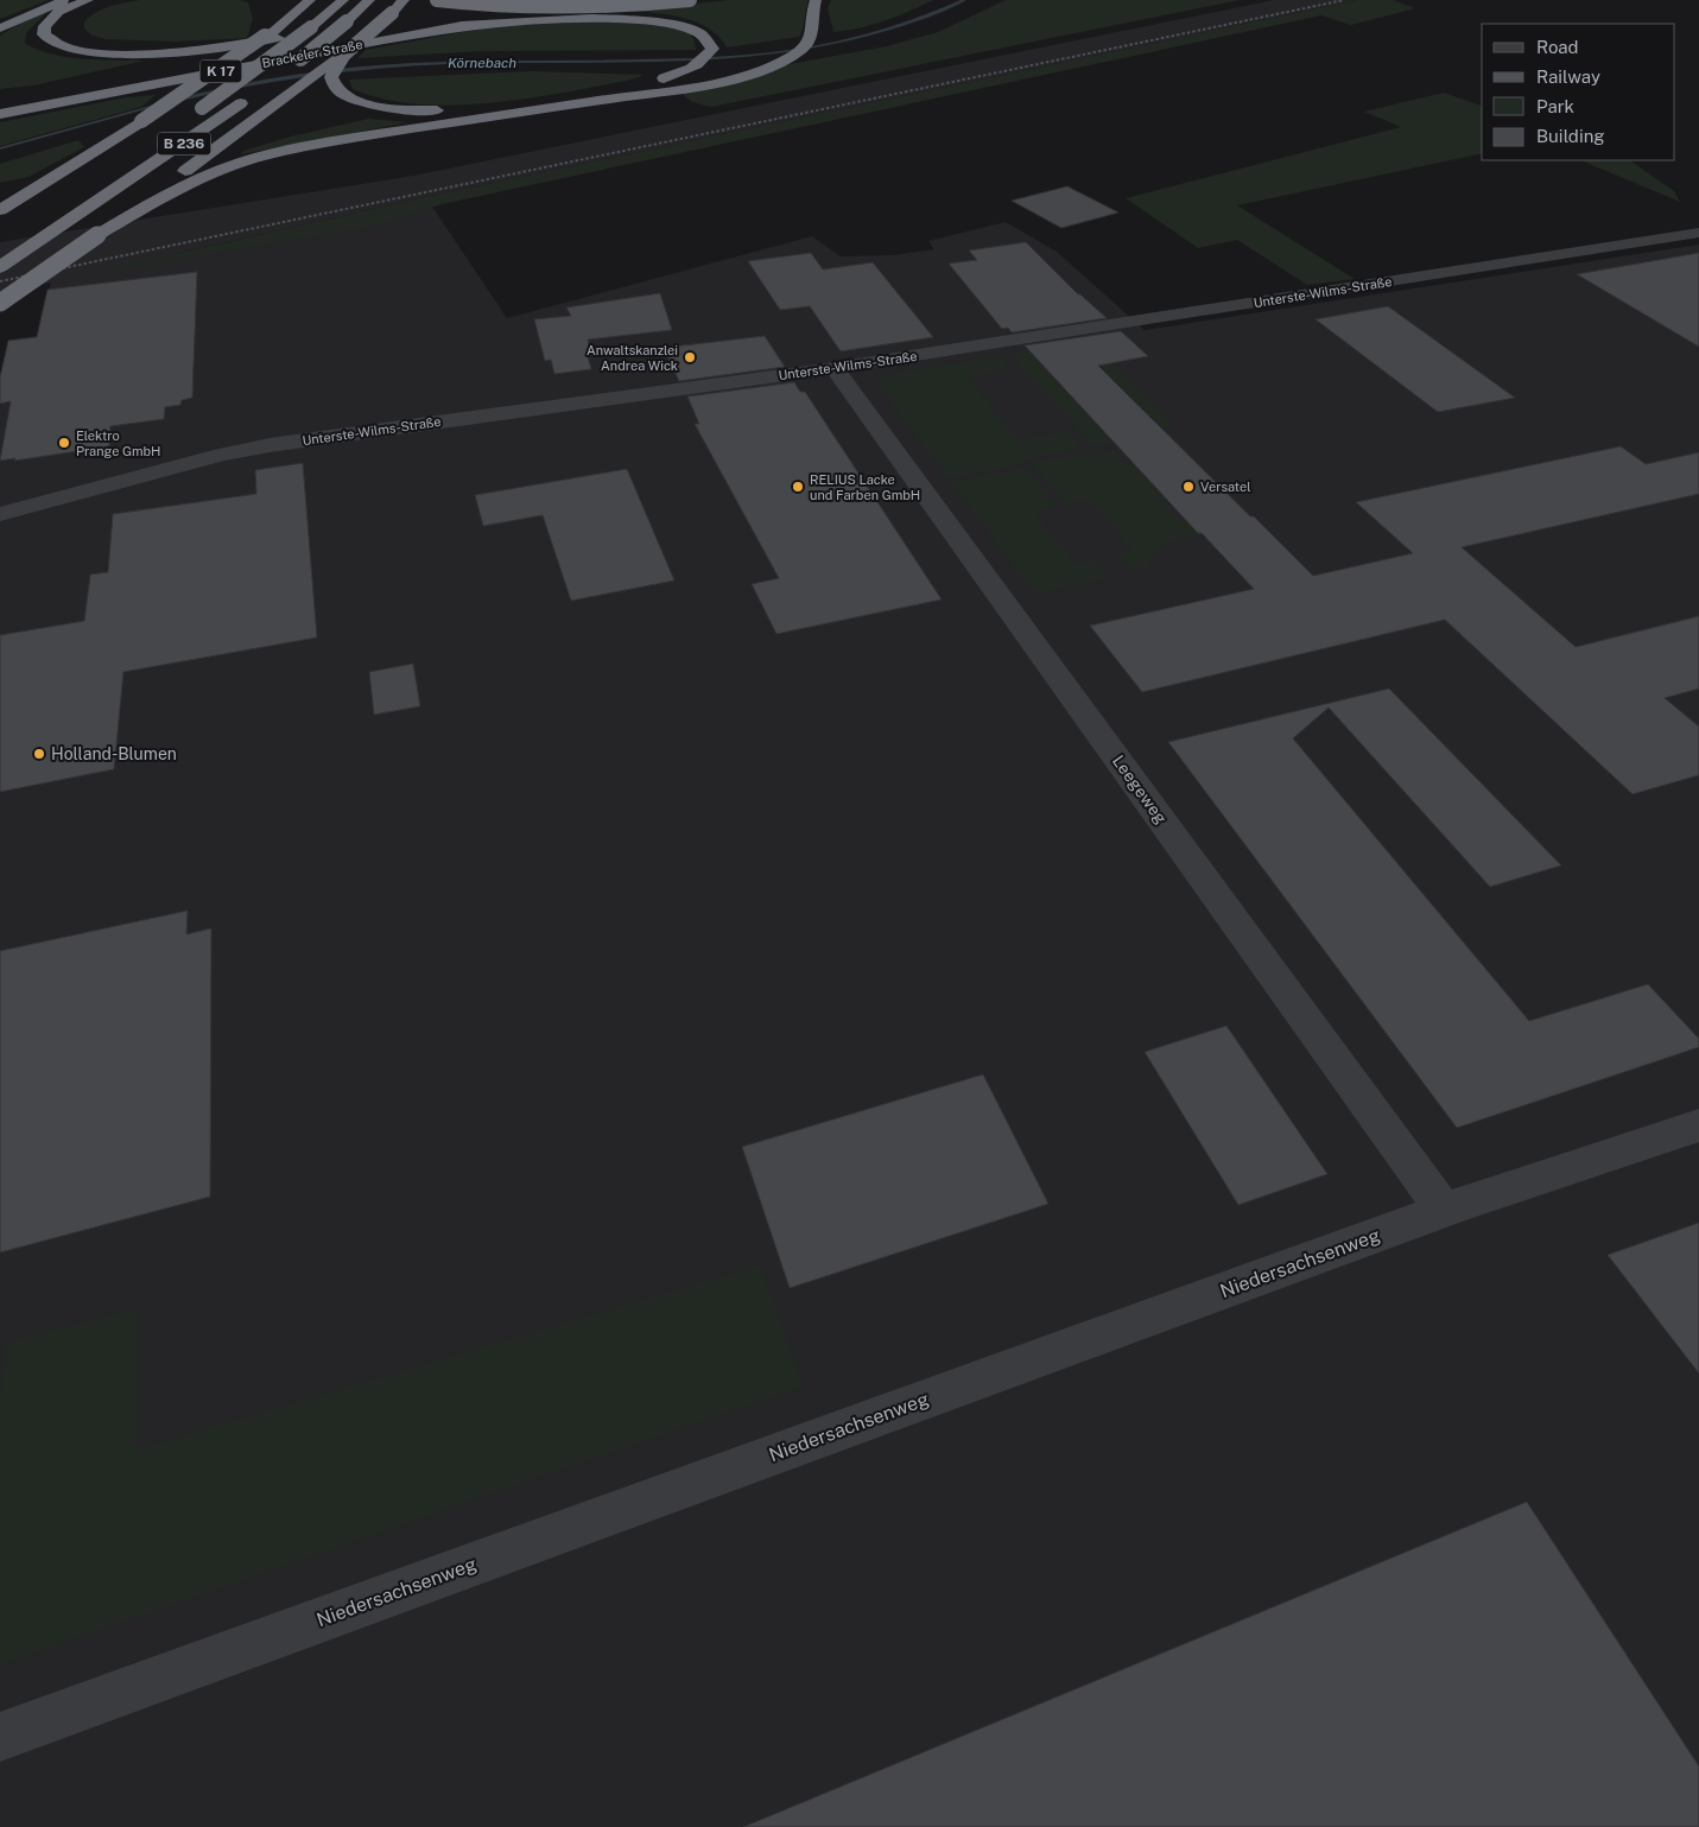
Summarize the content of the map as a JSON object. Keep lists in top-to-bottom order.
{
  "streets": {
    "highway": ["Brackeler Straße", "K 17", "B 236"],
    "street": ["Unterste-Wilms-Straße", "Leegeweg", "Niedersachsenweg"]
  },
  "crossings": [
    ["Unterste-Wilms-Straße", "Leegeweg"],
    ["Leegeweg", "Niedersachsenweg"]
  ],
  "water": ["Körnebach"],
  "places": [
    "Anwaltskanzlei Andrea Wick",
    "Elektro Prange GmbH",
    "RELIUS Lacke und Farben GmbH",
    "Versatel",
    "Holland-Blumen"
  ],
  "legend": [
    "Road",
    "Railway",
    "Park",
    "Building"
  ]
}
